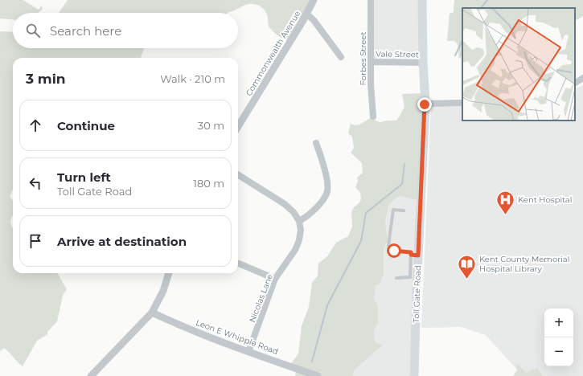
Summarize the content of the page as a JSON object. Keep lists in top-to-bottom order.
{
  "streets": {
    "main road": ["Toll Gate Road"],
    "street": [
      "Commonwealth Avenue",
      "Vale Street",
      "Forbes Street",
      "Nicolas Lane",
      "Leon E Whipple Road"
    ]
  },
  "crossings": [
    ["Vale Street", "Forbes Street"],
    ["Vale Street", "Toll Gate Road"],
    ["Nicolas Lane", "Leon E Whipple Road"]
  ],
  "places": {
    "hospital": ["Kent Hospital"],
    "library": ["Kent County Memorial Hospital Library"]
  },
  "page": {
    "search": "Search here",
    "heading": ["3 min", "Walk · 210 m"],
    "list": [
      ["Continue", "30 m"],
      ["Turn left", "Toll Gate Road", "180 m"],
      "Arrive at destination"
    ],
    "map_buttons": ["+", "−"]
  }
}
